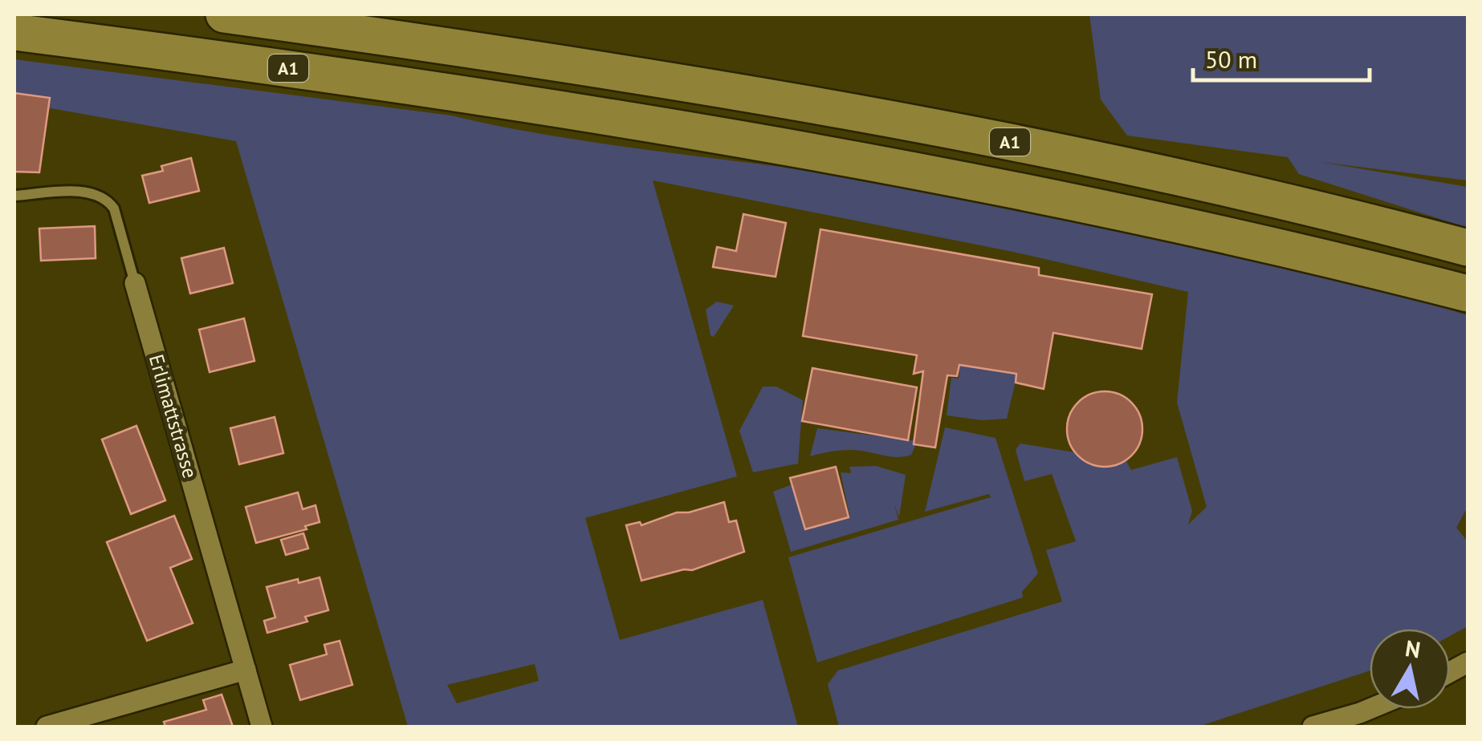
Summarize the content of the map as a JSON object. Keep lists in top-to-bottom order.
{
  "streets": {
    "highway": ["A1"],
    "street": ["Erlimattstrasse"]
  },
  "scale_bar": "50 m",
  "north": "top"
}
